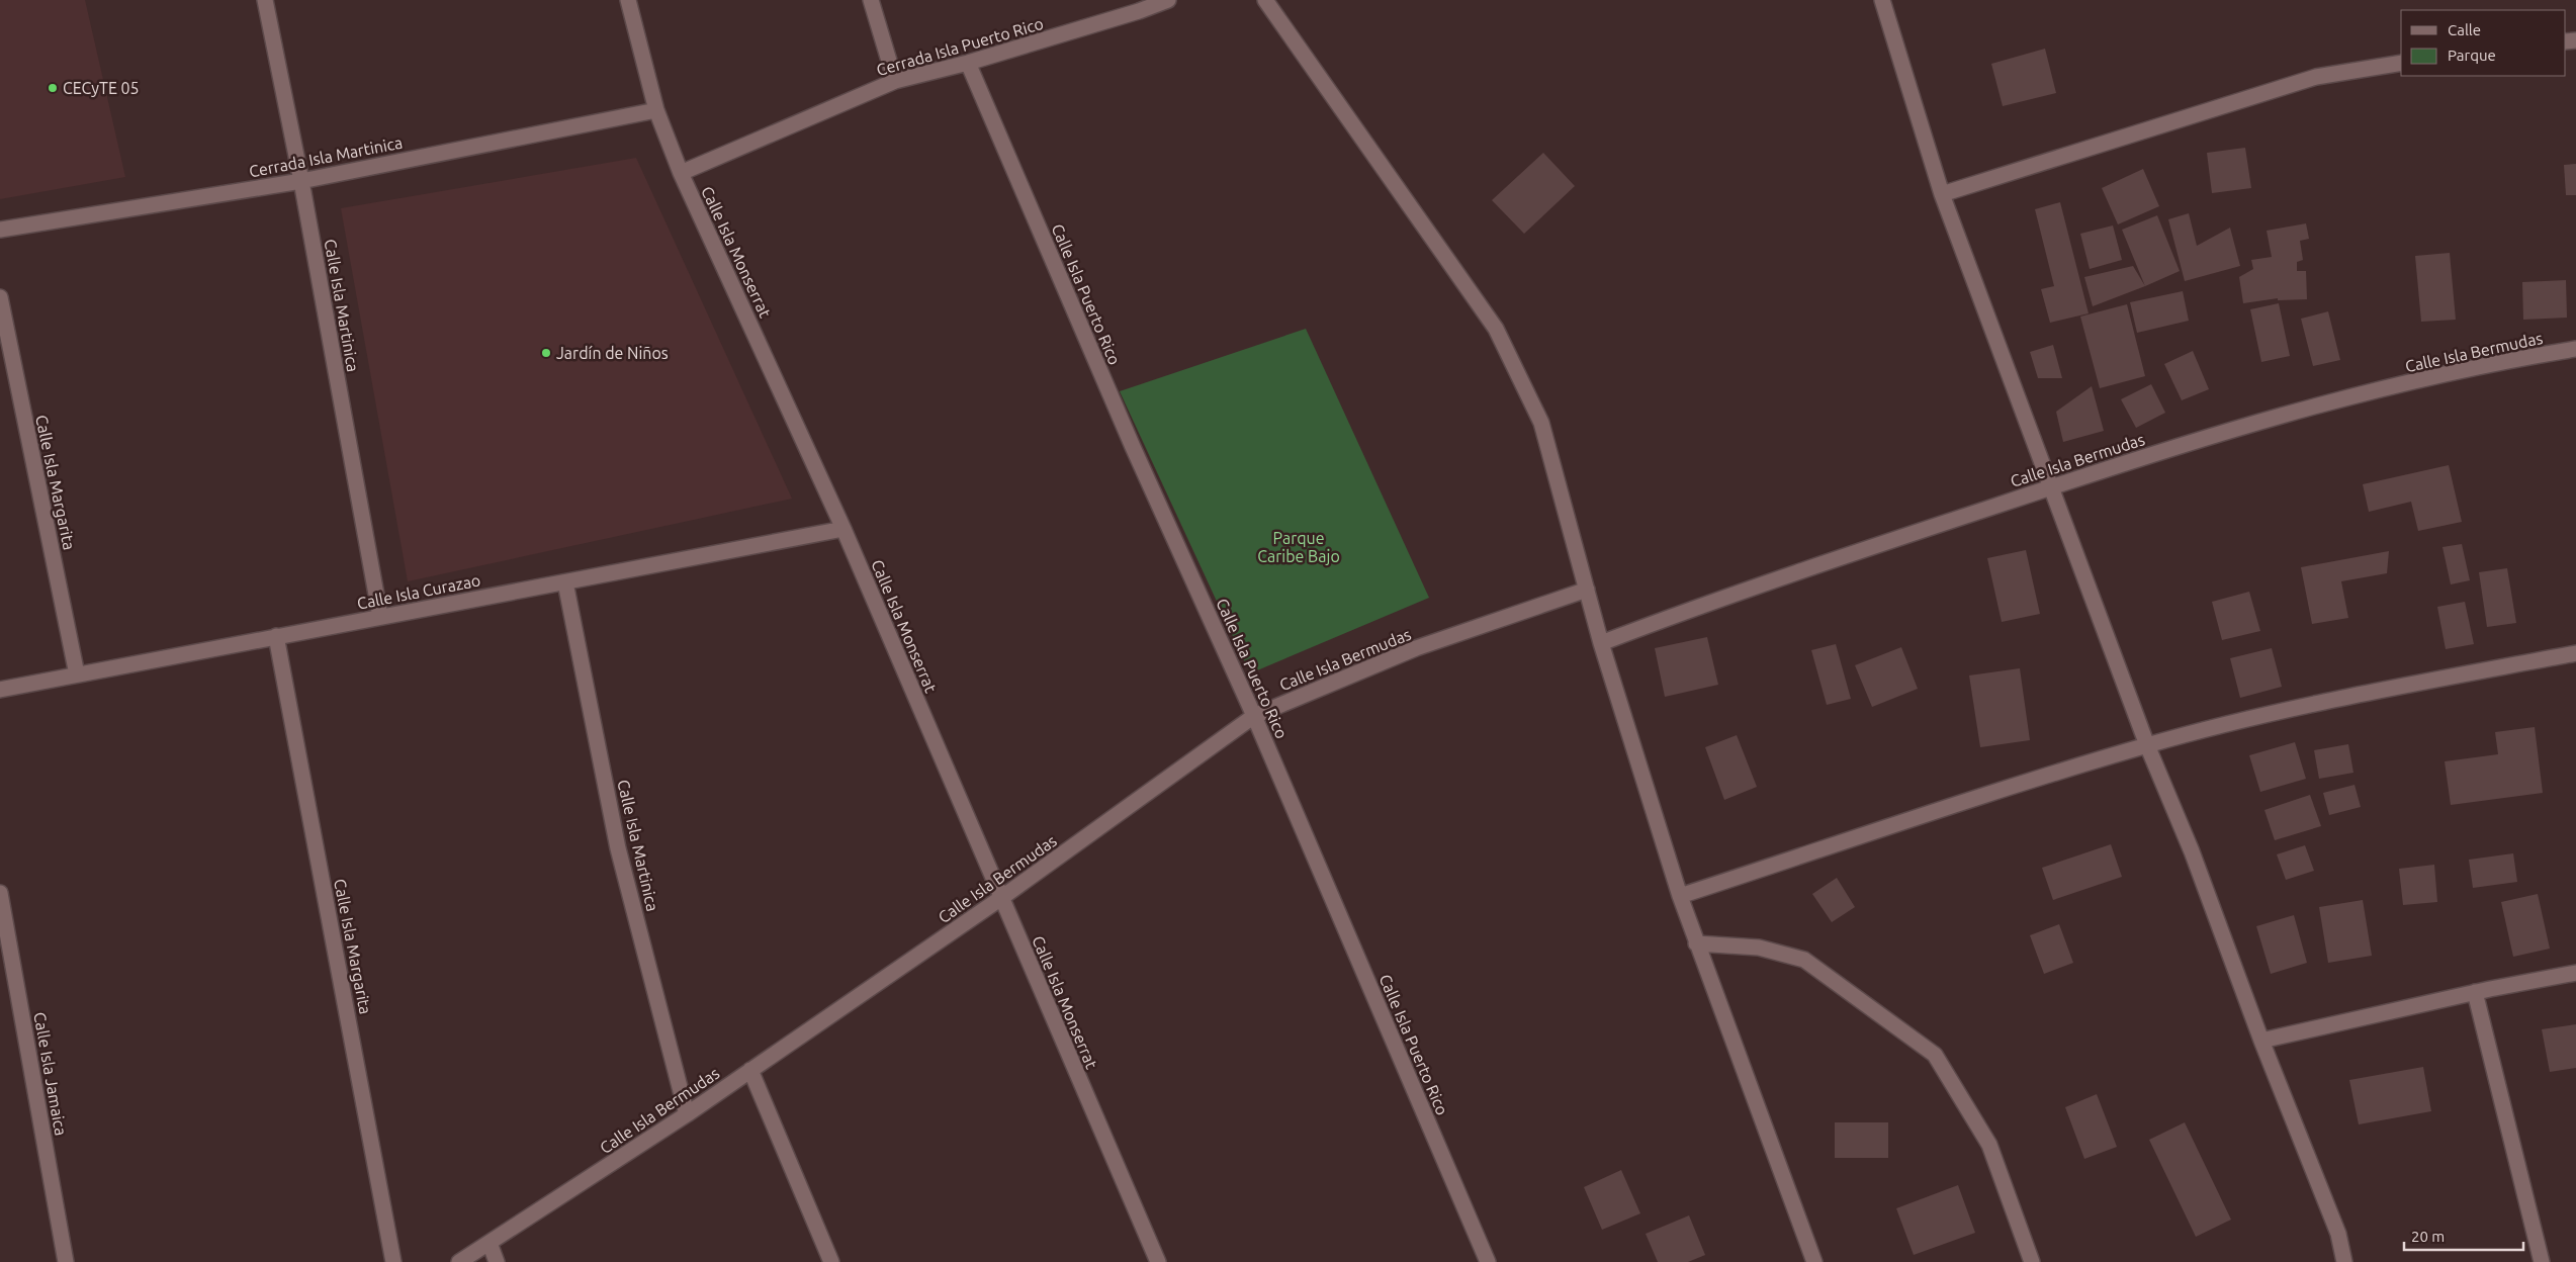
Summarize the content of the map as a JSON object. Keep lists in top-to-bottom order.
{
  "streets": {
    "street": [
      "Cerrada Isla Puerto Rico",
      "Cerrada Isla Martinica",
      "Calle Isla Monserrat",
      "Calle Isla Puerto Rico",
      "Calle Isla Martinica",
      "Calle Isla Bermudas",
      "Calle Isla Margarita",
      "Calle Isla Curazao",
      "Calle Isla Jamaica"
    ]
  },
  "crossings": [
    ["Cerrada Isla Puerto Rico", "Calle Isla Monserrat"],
    ["Cerrada Isla Puerto Rico", "Calle Isla Puerto Rico"],
    ["Cerrada Isla Martinica", "Calle Isla Monserrat"],
    ["Cerrada Isla Martinica", "Calle Isla Martinica"],
    ["Calle Isla Monserrat", "Calle Isla Bermudas"],
    ["Calle Isla Monserrat", "Calle Isla Curazao"],
    ["Calle Isla Puerto Rico", "Calle Isla Bermudas"],
    ["Calle Isla Martinica", "Calle Isla Bermudas"],
    ["Calle Isla Martinica", "Calle Isla Curazao"],
    ["Calle Isla Margarita", "Calle Isla Curazao"]
  ],
  "parks": ["Parque Caribe Bajo"],
  "places": ["CECyTE 05", "Jardín de Niños"],
  "legend": ["Calle", "Parque"],
  "scale_bar": "20 m"
}
